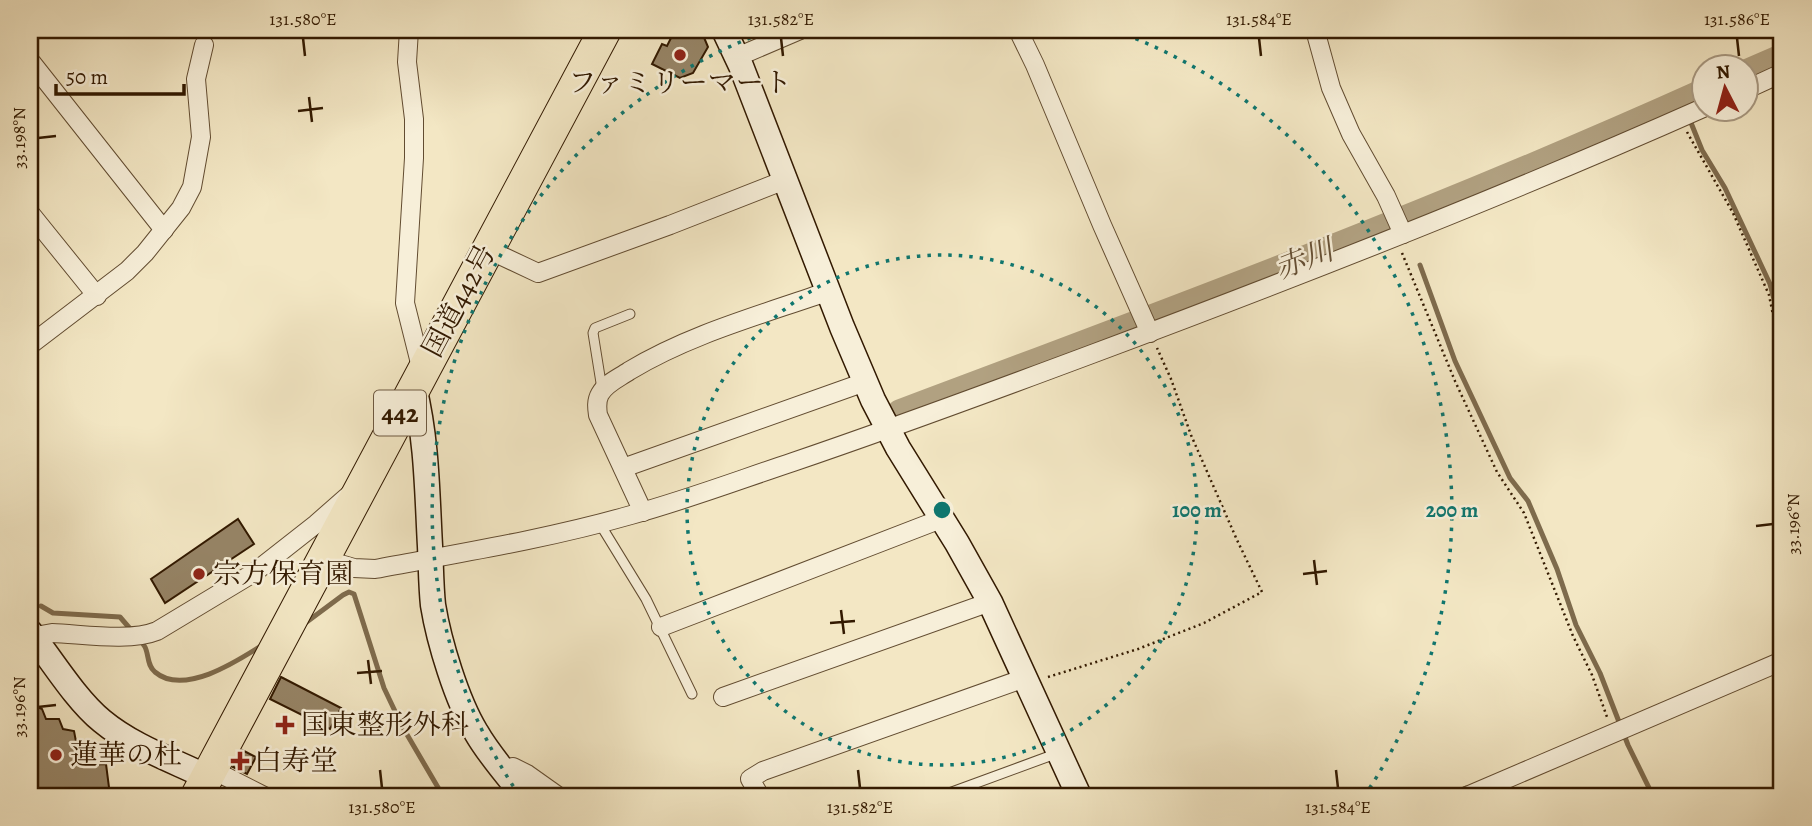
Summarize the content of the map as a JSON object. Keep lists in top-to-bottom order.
{
  "streets": {
    "highway": ["国道442号", "442"]
  },
  "water": ["赤川"],
  "places": {
    "other": ["ファミリーマート", "宗方保育園", "蓮華の杜"],
    "health": ["国東整形外科", "白寿堂"]
  },
  "scale_bar": "50 m",
  "north": "top",
  "coordinates": [
    "131.580°E",
    "131.582°E",
    "131.584°E",
    "131.586°E",
    "33.198°N",
    "33.196°N"
  ],
  "rings": ["100 m", "200 m"]
}
